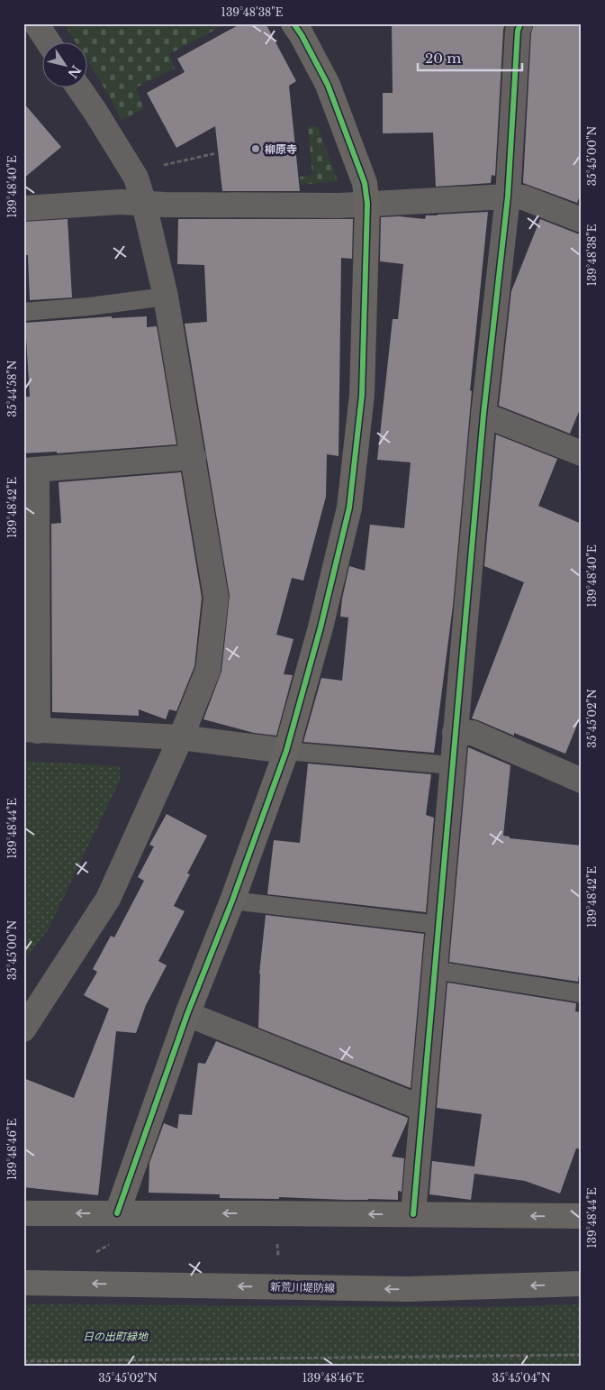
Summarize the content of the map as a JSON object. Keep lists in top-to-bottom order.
{
  "streets": {
    "street": ["新荒川堤防線"]
  },
  "parks": ["日の出町緑地"],
  "places": ["柳原寺"],
  "scale_bar": "20 m",
  "north": "bottom right",
  "coordinates": [
    "139°48'38\"E",
    "35°45'00\"N",
    "139°48'40\"E",
    "35°44'58\"N",
    "139°48'42\"E",
    "35°45'02\"N",
    "139°48'44\"E",
    "139°48'46\"E",
    "35°45'04\"N"
  ]
}
